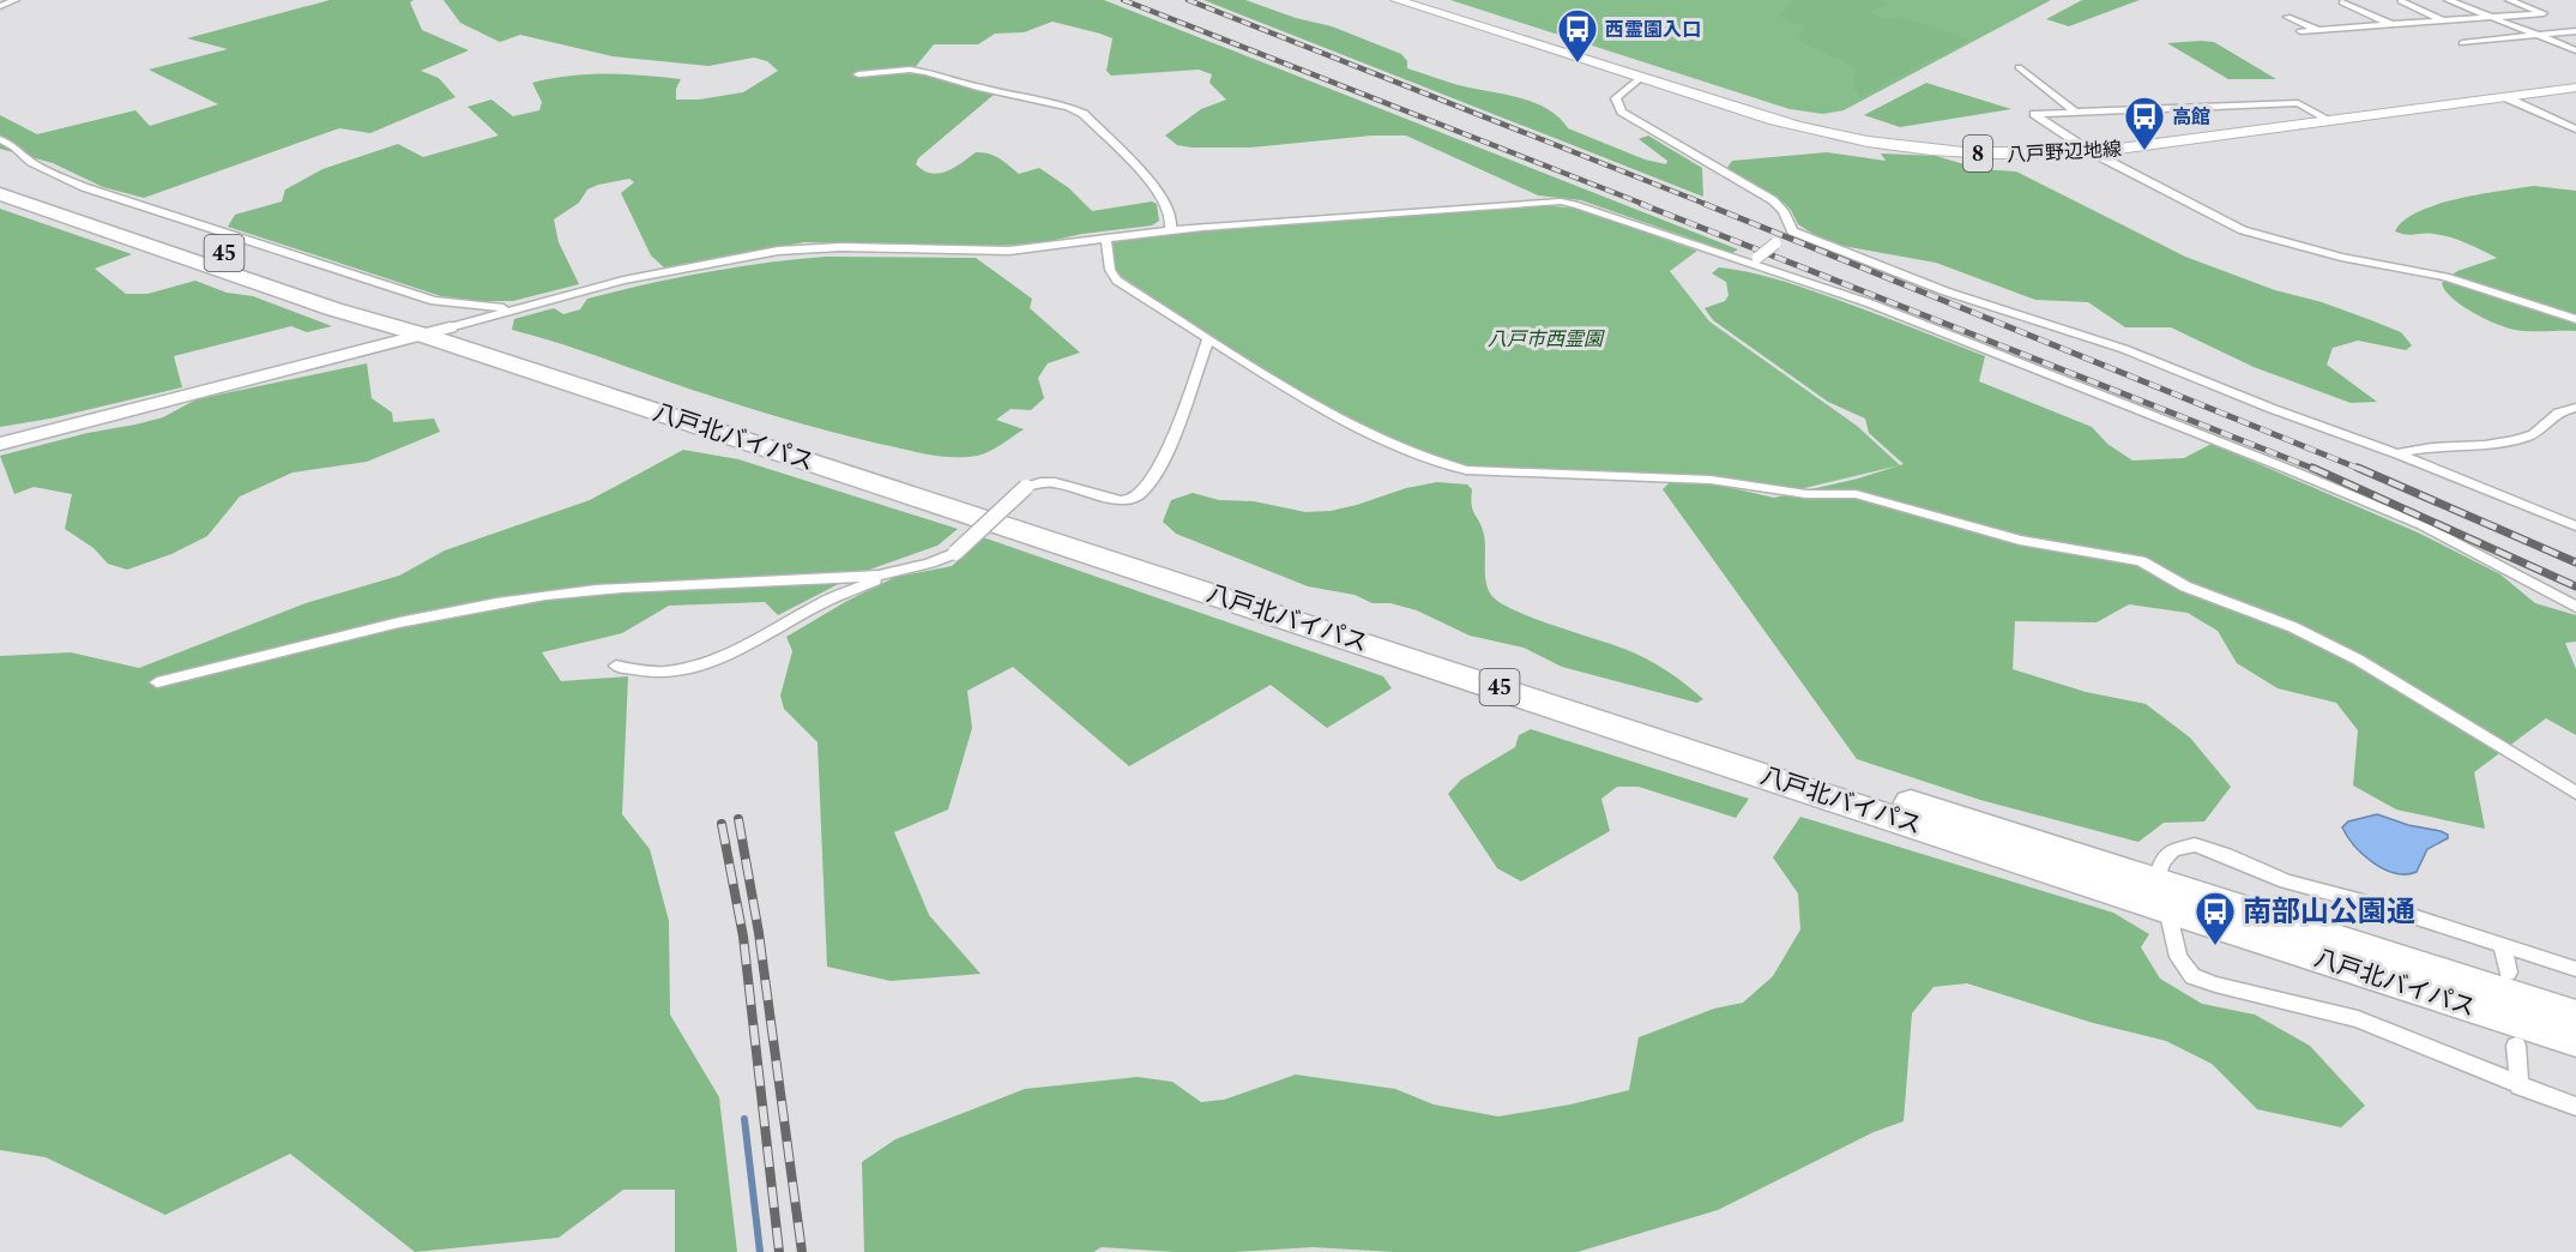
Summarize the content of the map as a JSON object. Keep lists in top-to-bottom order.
{
  "streets": {
    "highway": ["45", "八戸北バイパス"],
    "main road": ["八戸野辺地線", "8"]
  },
  "parks": ["八戸市西霊園"],
  "places": {
    "bus stop": ["西霊園入口", "高館", "南部山公園通"]
  }
}
